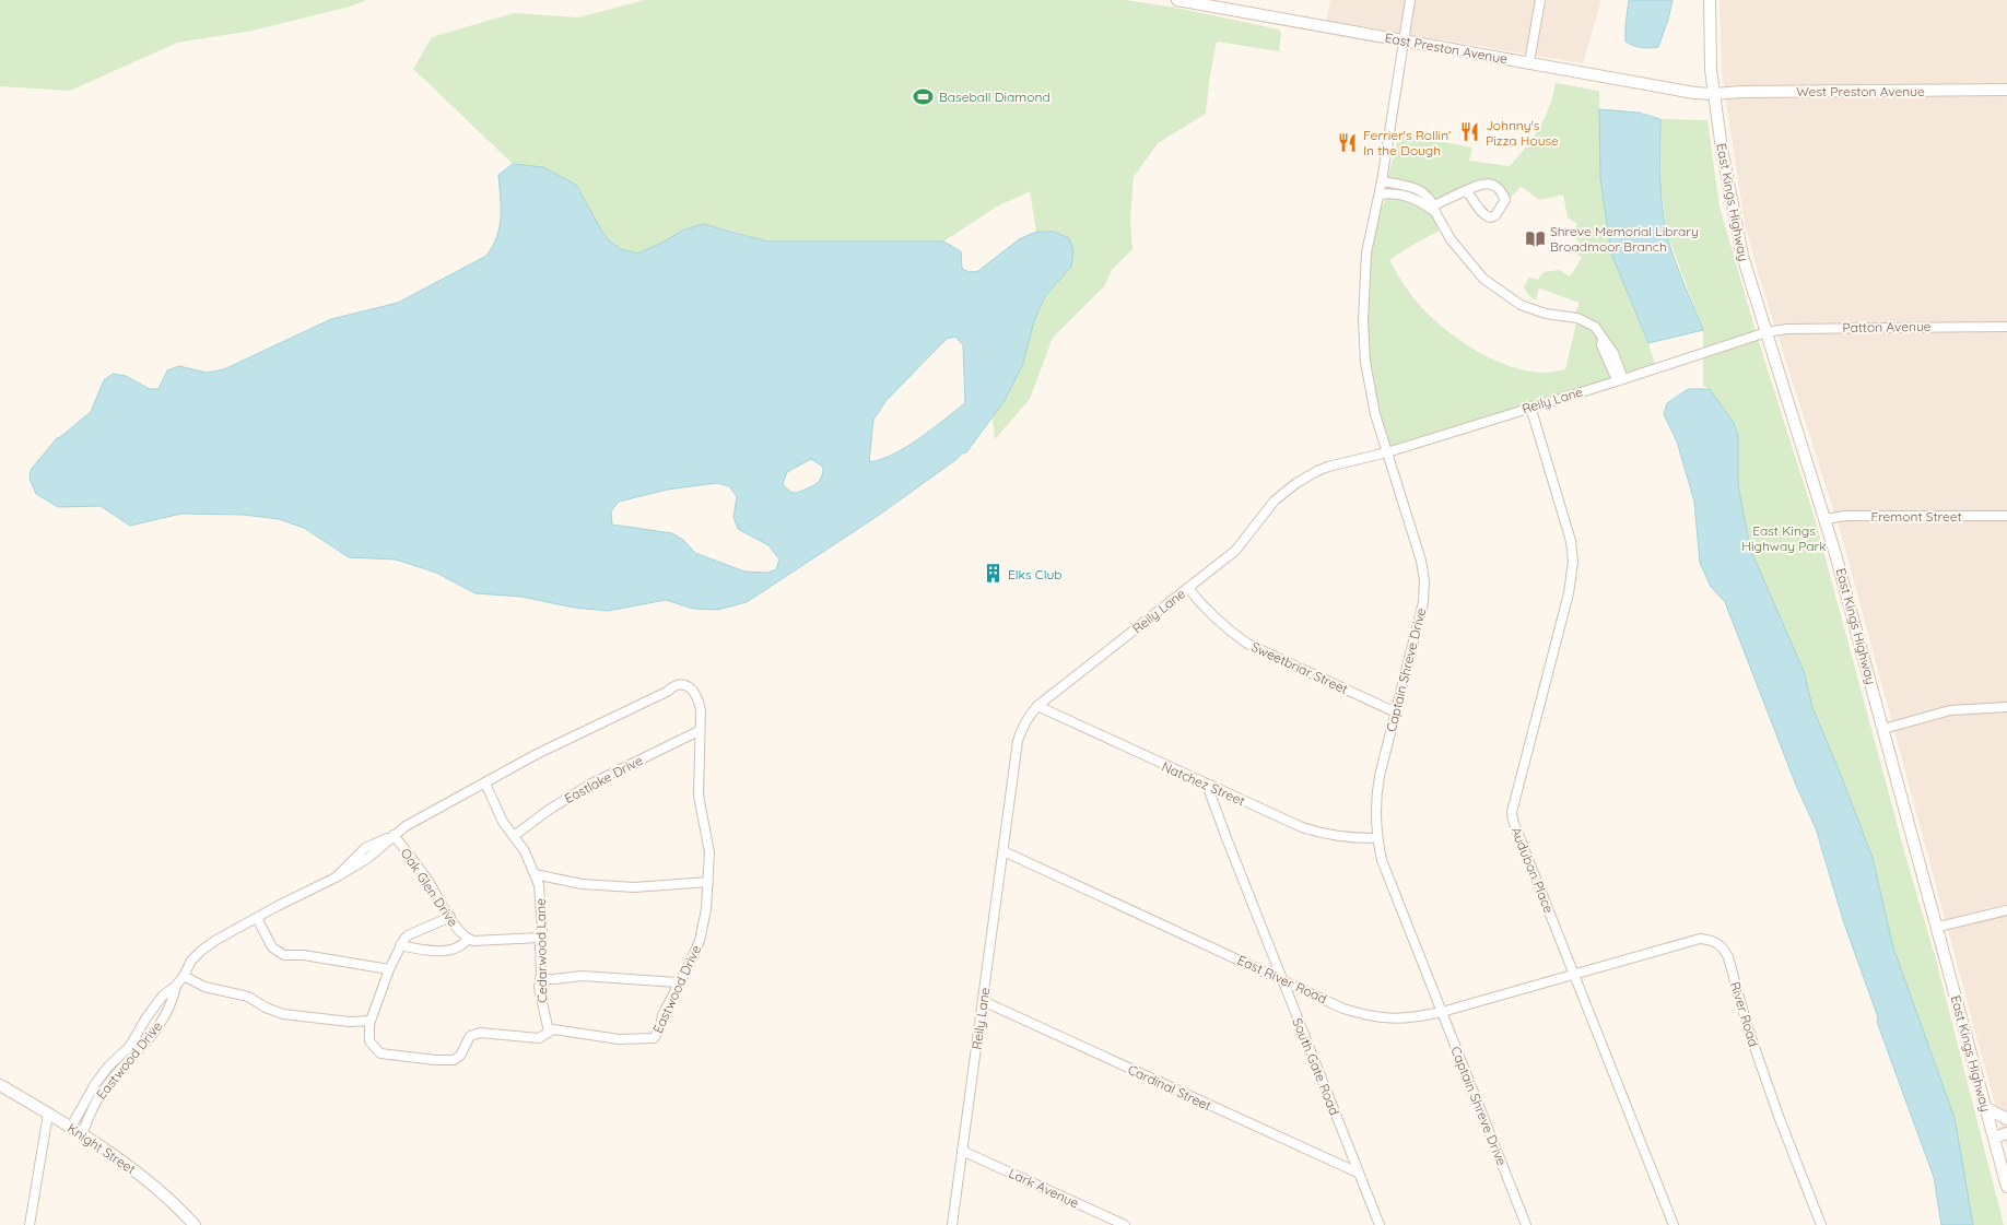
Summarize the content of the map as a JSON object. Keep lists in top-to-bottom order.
{
  "streets": {
    "main road": [
      "East Preston Avenue",
      "West Preston Avenue",
      "East Kings Highway",
      "Knight Street"
    ],
    "street": [
      "Patton Avenue",
      "Reily Lane",
      "Fremont Street",
      "Sweetbriar Street",
      "Captain Shreve Drive",
      "Eastlake Drive",
      "Natchez Street",
      "Audubon Place",
      "Oak Glen Drive",
      "Cedarwood Lane",
      "East River Road",
      "Eastwood Drive",
      "River Road",
      "South Gate Road",
      "Cardinal Street",
      "Lark Avenue"
    ]
  },
  "crossings": [
    ["East Preston Avenue", "West Preston Avenue"],
    ["East Preston Avenue", "East Kings Highway"],
    ["East Preston Avenue", "Captain Shreve Drive"],
    ["West Preston Avenue", "East Kings Highway"],
    ["East Kings Highway", "Patton Avenue"],
    ["East Kings Highway", "Reily Lane"],
    ["East Kings Highway", "Fremont Street"],
    ["Patton Avenue", "Reily Lane"],
    ["Reily Lane", "Sweetbriar Street"],
    ["Reily Lane", "Captain Shreve Drive"],
    ["Reily Lane", "Natchez Street"],
    ["Reily Lane", "Audubon Place"],
    ["Reily Lane", "East River Road"],
    ["Reily Lane", "Cardinal Street"],
    ["Reily Lane", "Lark Avenue"],
    ["Sweetbriar Street", "Captain Shreve Drive"],
    ["Captain Shreve Drive", "Natchez Street"],
    ["Captain Shreve Drive", "East River Road"],
    ["Eastlake Drive", "Cedarwood Lane"],
    ["Eastlake Drive", "Eastwood Drive"],
    ["Natchez Street", "South Gate Road"],
    ["Audubon Place", "East River Road"],
    ["Audubon Place", "River Road"],
    ["Oak Glen Drive", "Eastwood Drive"],
    ["Cedarwood Lane", "Eastwood Drive"],
    ["East River Road", "River Road"],
    ["East River Road", "South Gate Road"],
    ["Eastwood Drive", "Knight Street"],
    ["South Gate Road", "Cardinal Street"]
  ],
  "parks": ["East Kings Highway Park"],
  "places": {
    "sports": ["Baseball Diamond"],
    "restaurant": ["Johnny's Pizza House", "Ferrier's Rollin' In the Dough"],
    "library": ["Shreve Memorial Library Broadmoor Branch"],
    "building": ["Elks Club"]
  }
}
